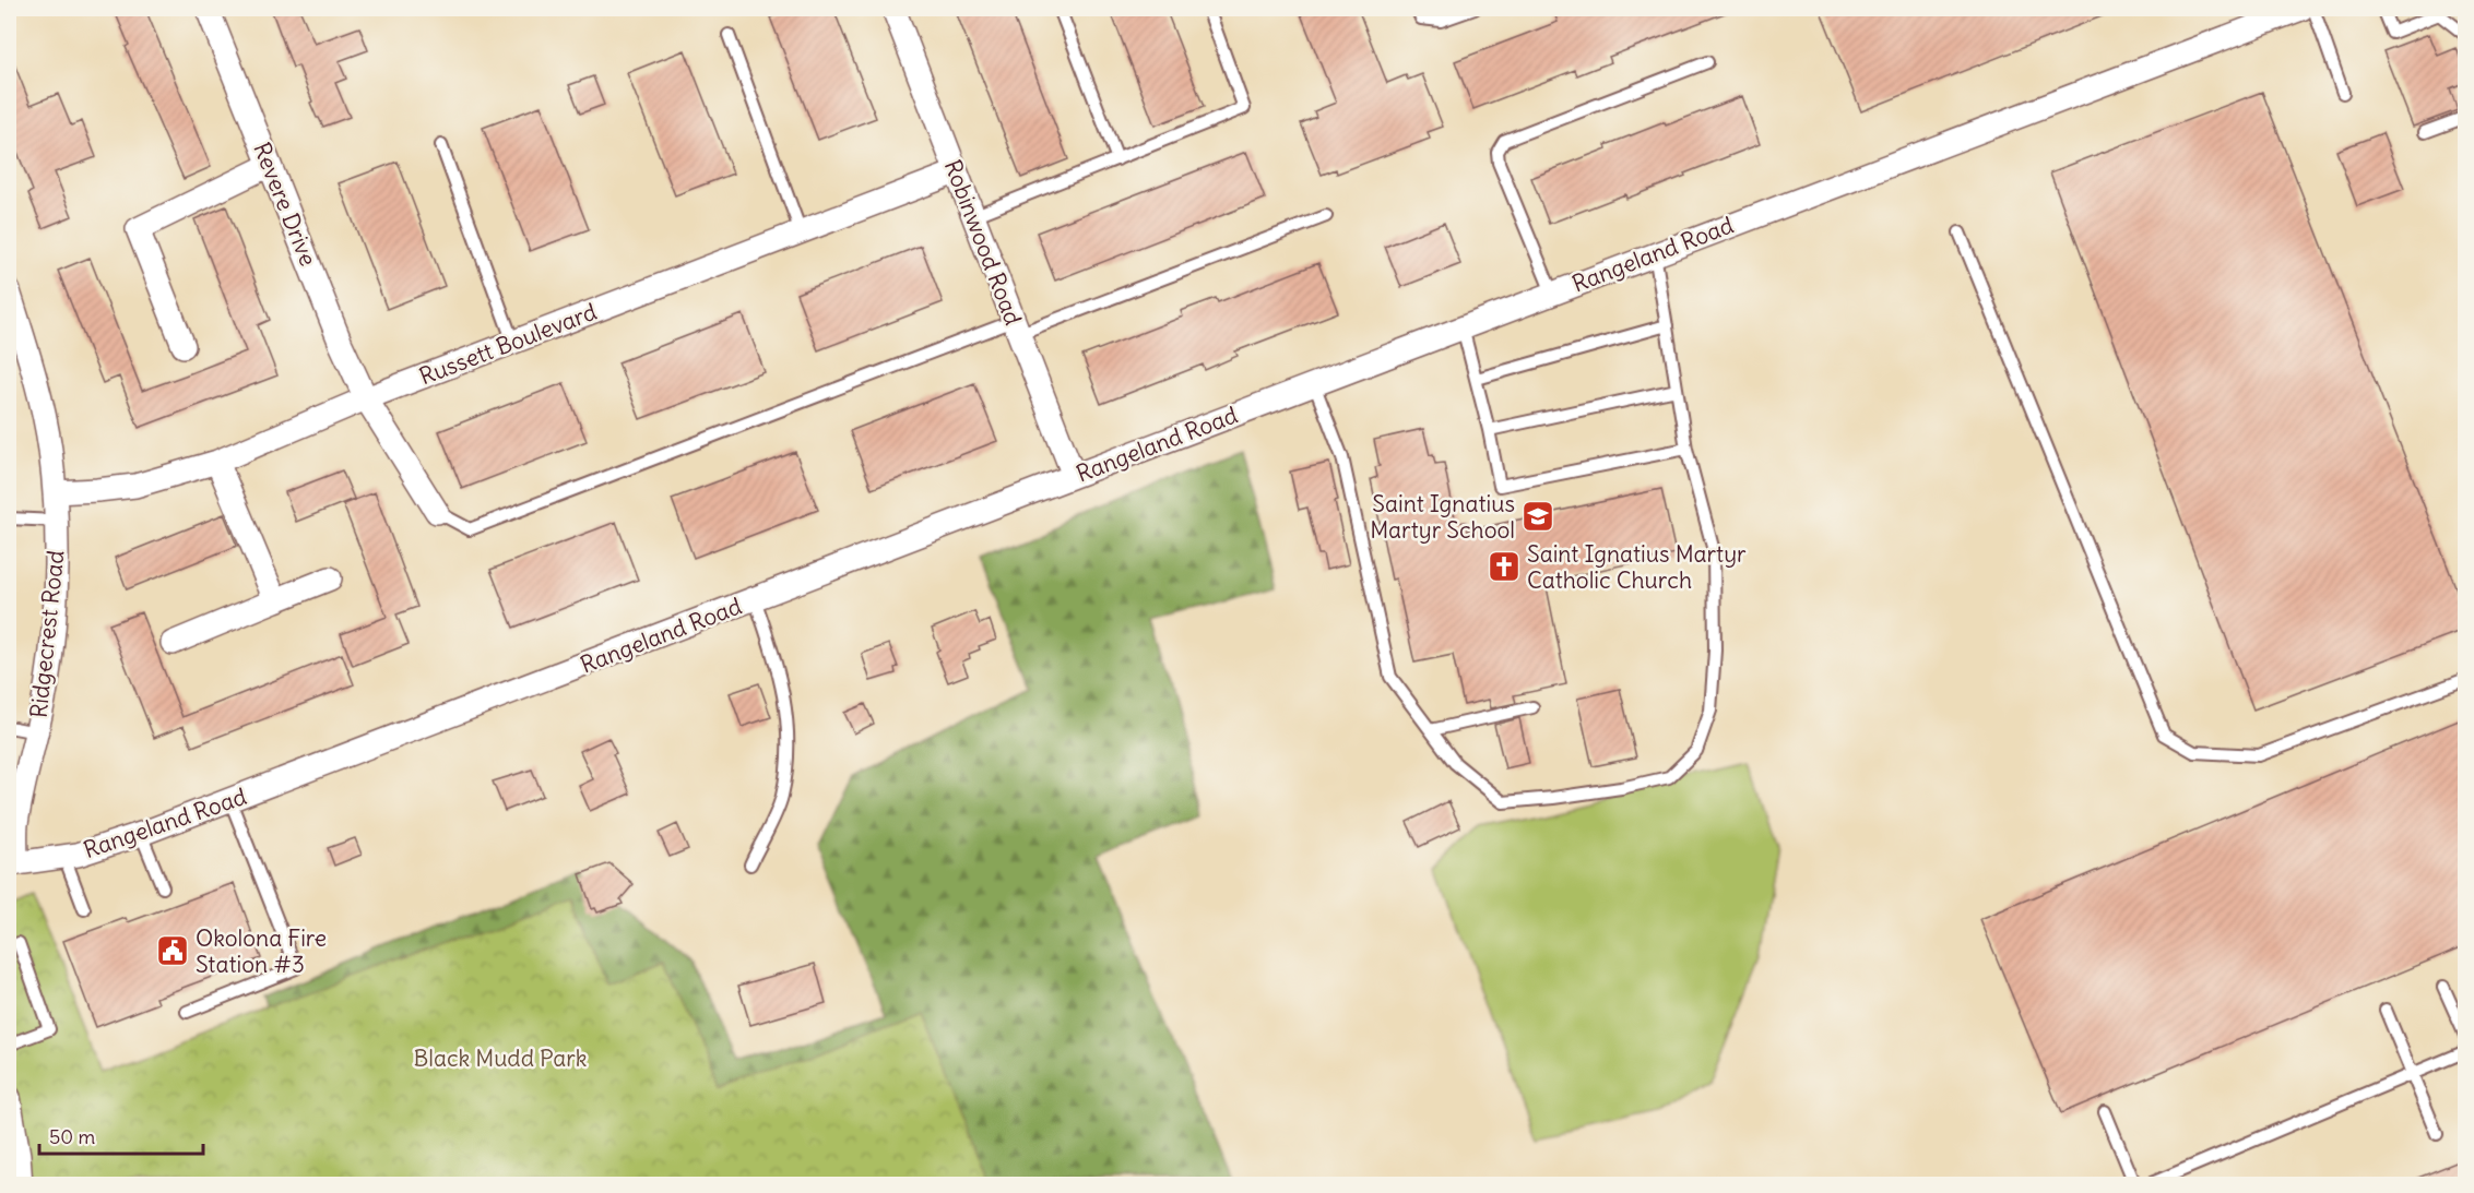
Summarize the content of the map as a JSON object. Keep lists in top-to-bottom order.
{
  "streets": {
    "street": [
      "Revere Drive",
      "Robinwood Road",
      "Rangeland Road",
      "Russett Boulevard",
      "Ridgecrest Road"
    ]
  },
  "crossings": [
    ["Revere Drive", "Russett Boulevard"],
    ["Robinwood Road", "Rangeland Road"],
    ["Robinwood Road", "Russett Boulevard"],
    ["Rangeland Road", "Ridgecrest Road"],
    ["Russett Boulevard", "Ridgecrest Road"]
  ],
  "parks": ["Black Mudd Park"],
  "places": {
    "school or university": ["Saint Ignatius Martyr School"],
    "church": ["Saint Ignatius Martyr Catholic Church"],
    "public building": ["Okolona Fire Station #3"]
  },
  "scale_bar": "50 m"
}
